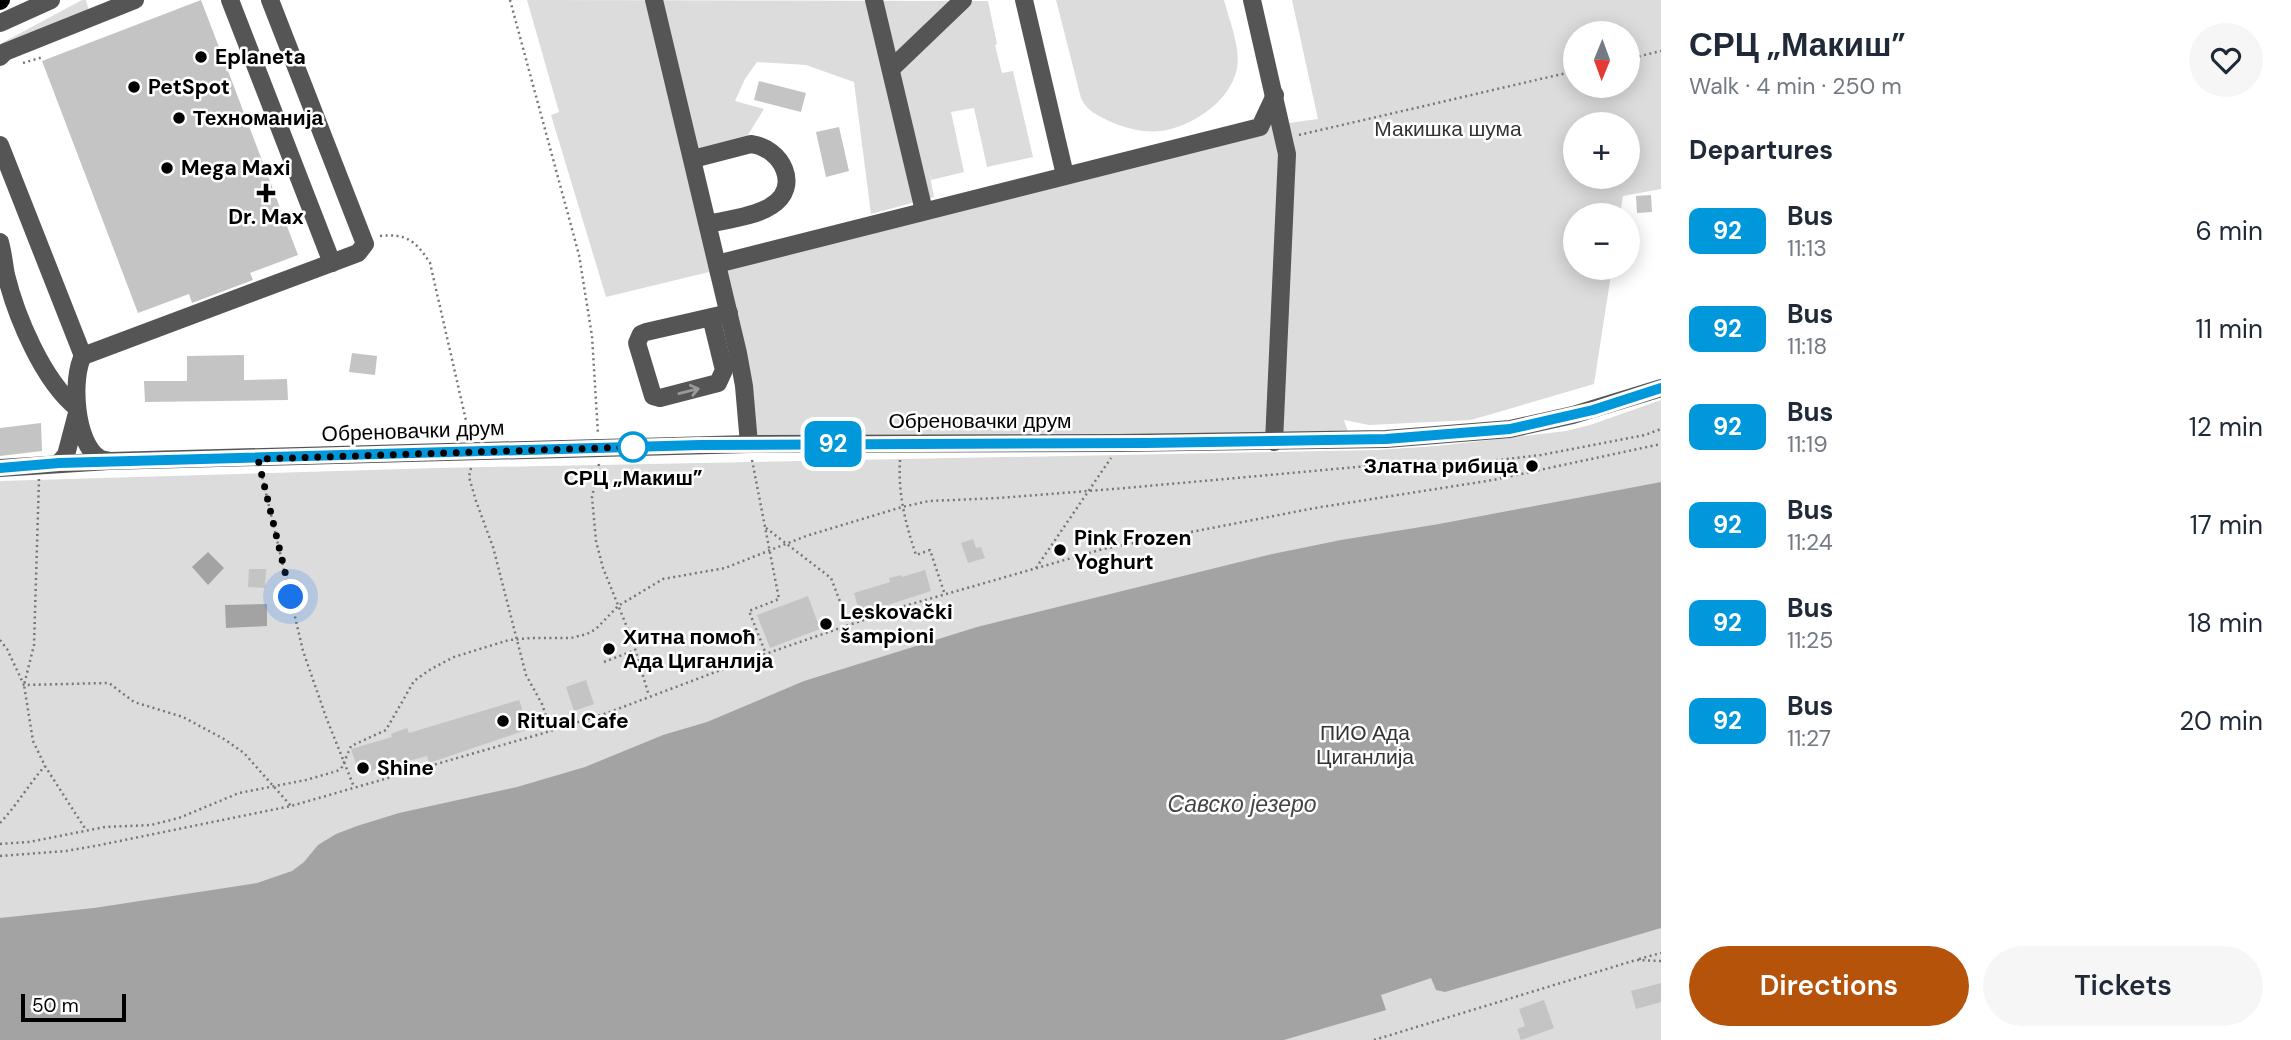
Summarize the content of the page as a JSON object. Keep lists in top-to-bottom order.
{
  "streets": {
    "street": ["Обреновачки друм"]
  },
  "water": ["Савско језеро"],
  "parks": ["Макишка шума", "ПИО Ада Циганлија"],
  "places": {
    "other": [
      "Eplaneta",
      "PetSpot",
      "Техноманија",
      "Mega Maxi",
      "СРЦ „Макиш”",
      "Златна рибица",
      "Pink Frozen Yoghurt",
      "Leskovački šampioni",
      "Хитна помоћ Ада Циганлија",
      "Ritual Cafe",
      "Shine"
    ],
    "health": ["Dr. Max"]
  },
  "lines": ["bus line 92"],
  "scale_bar": "50 m",
  "north": "bottom",
  "page": {
    "on_map": "92",
    "heading": [
      ["СРЦ „Макиш”", "Walk · 4 min · 250 m"],
      "Departures"
    ],
    "map_buttons": ["+", "−"],
    "list": [
      {
        "mark": "92",
        "name": "Bus",
        "note": "11:13",
        "value": "6 min"
      },
      {
        "mark": "92",
        "name": "Bus",
        "note": "11:18",
        "value": "11 min"
      },
      {
        "mark": "92",
        "name": "Bus",
        "note": "11:19",
        "value": "12 min"
      },
      {
        "mark": "92",
        "name": "Bus",
        "note": "11:24",
        "value": "17 min"
      },
      {
        "mark": "92",
        "name": "Bus",
        "note": "11:25",
        "value": "18 min"
      },
      {
        "mark": "92",
        "name": "Bus",
        "note": "11:27",
        "value": "20 min"
      }
    ],
    "buttons": ["Directions", "Tickets"],
    "scale": "50 m"
  }
}
